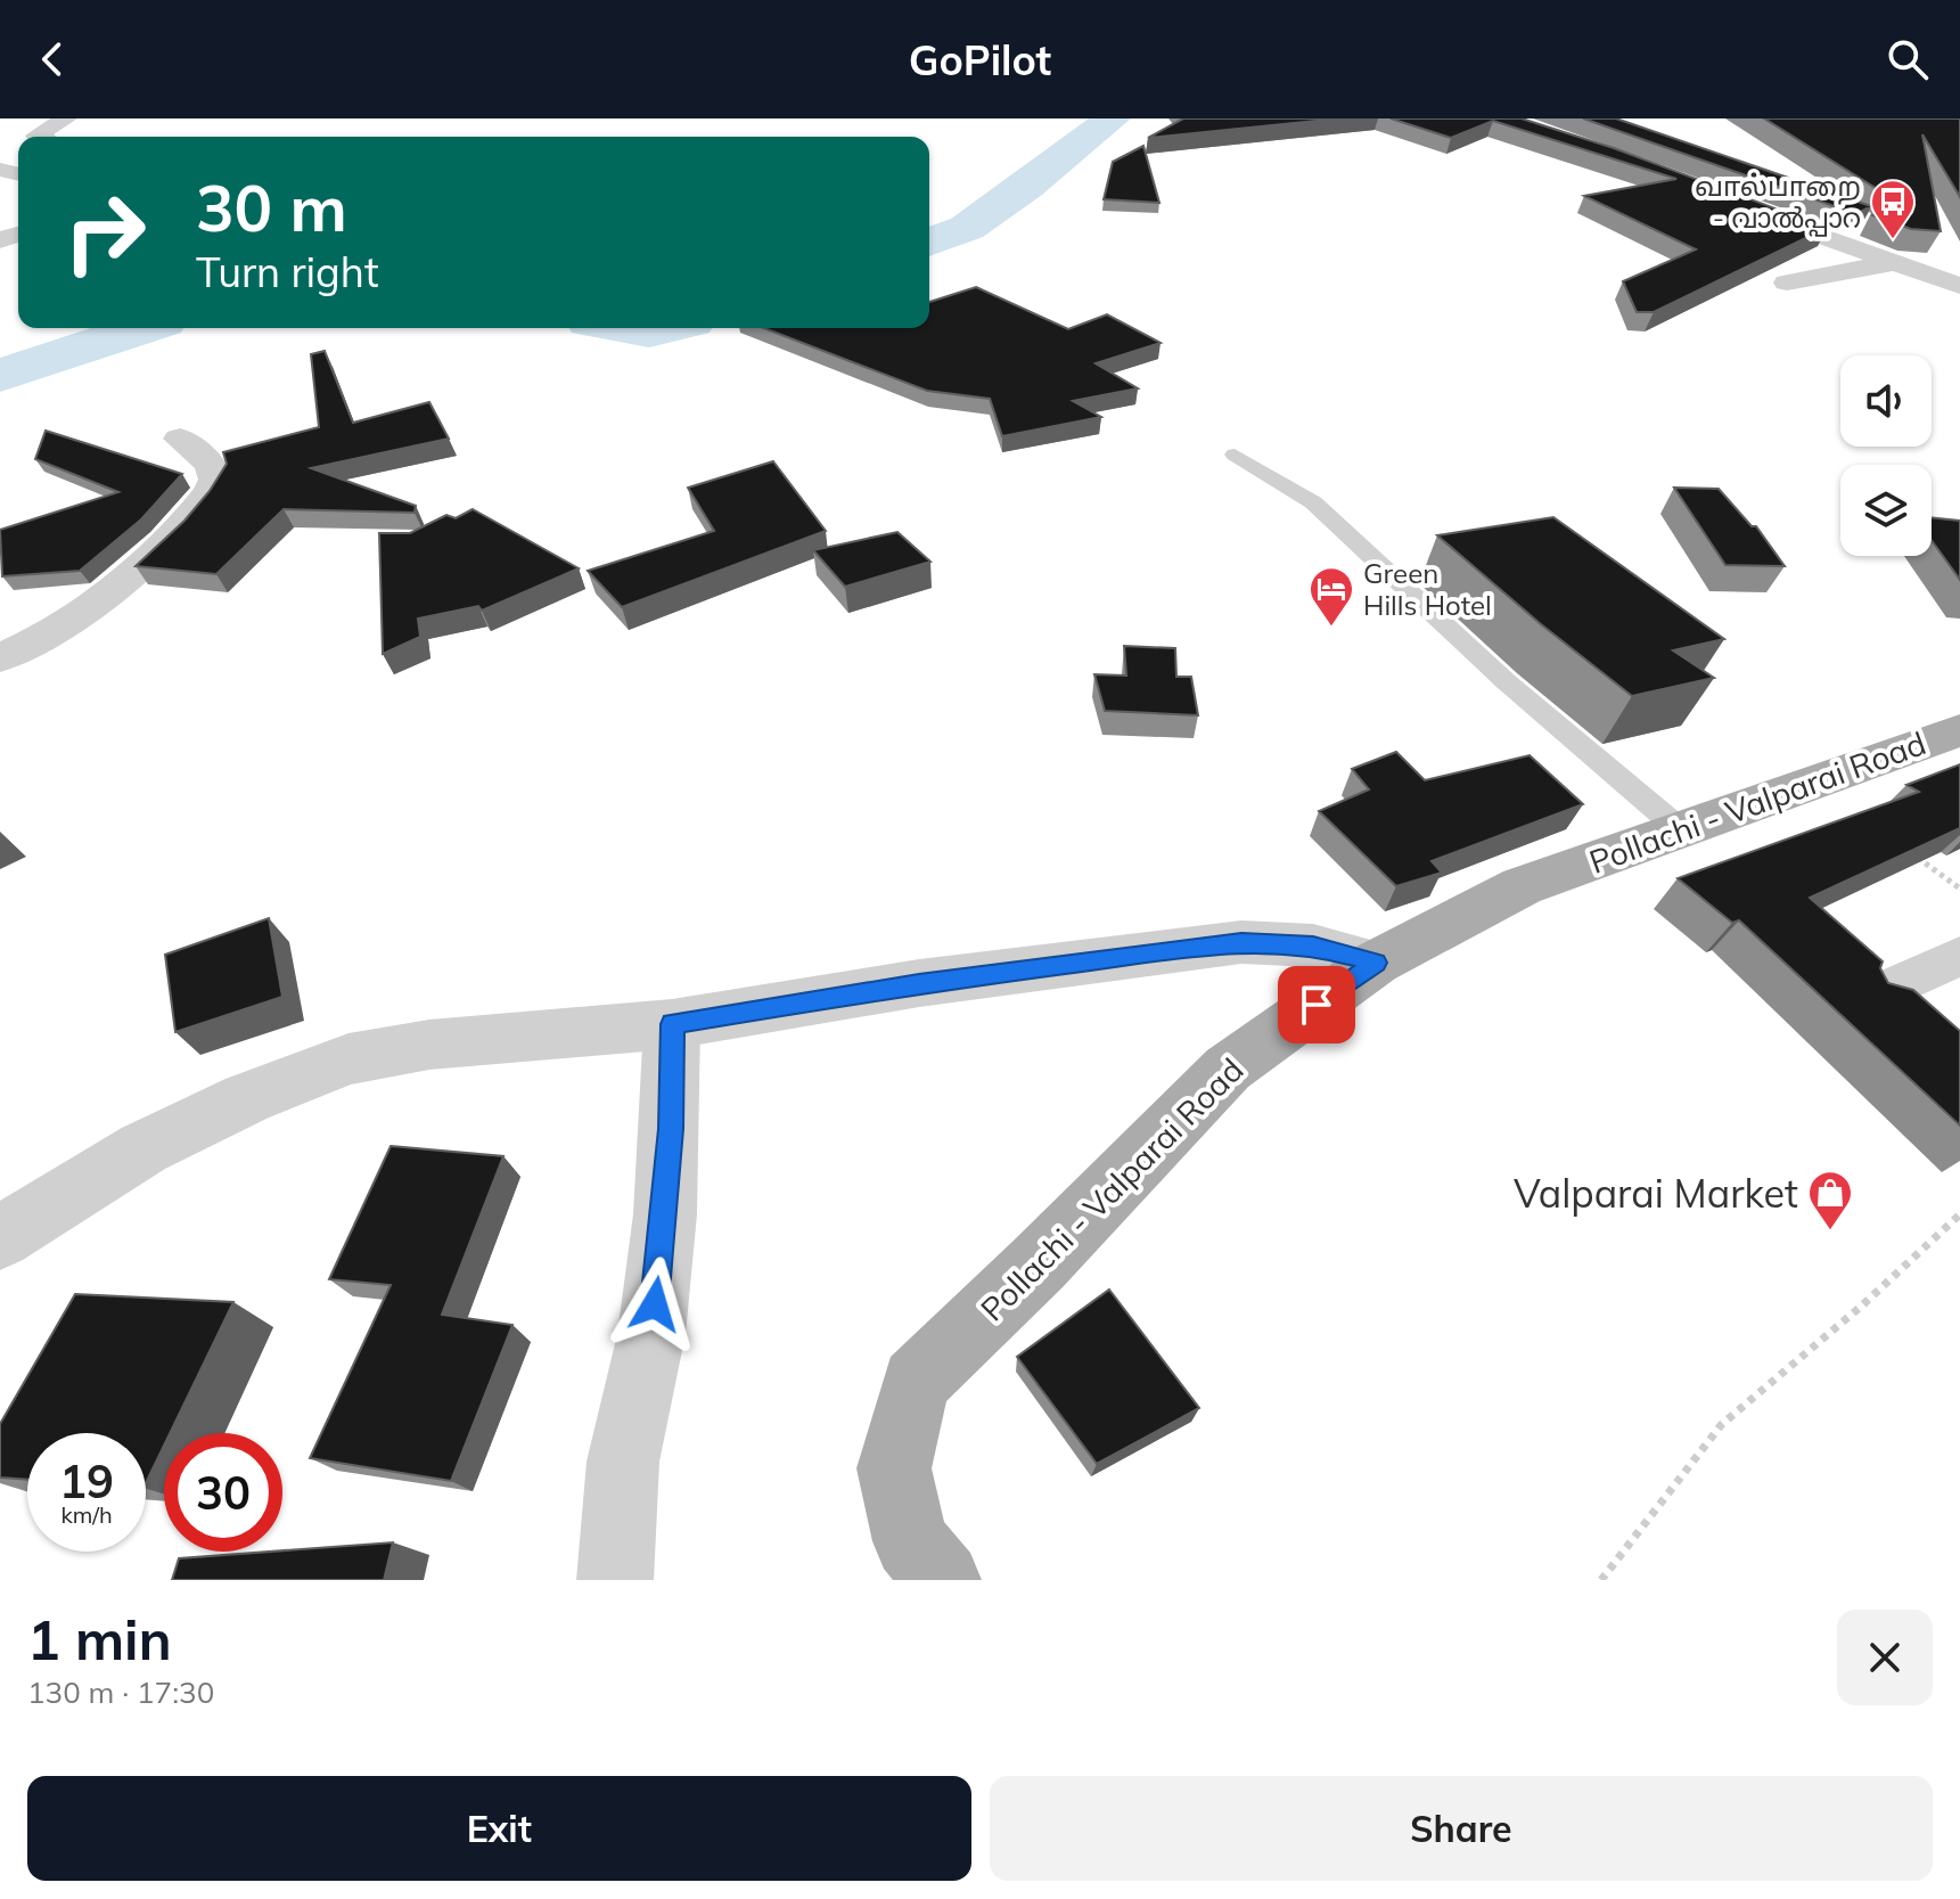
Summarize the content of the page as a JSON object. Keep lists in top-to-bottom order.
{
  "streets": {
    "main road": ["Pollachi - Valparai Road"]
  },
  "places": {
    "bus stop": ["வால்பாறை - വാൽപ്പാറ"],
    "hotel": ["Green Hills Hotel"],
    "shop": ["Valparai Market"]
  },
  "page": {
    "header": "GoPilot",
    "turn": ["30 m", "Turn right"],
    "speed": "19 km/h",
    "limit": "30",
    "heading": ["1 min", "130 m · 17:30"],
    "buttons": ["Exit", "Share"]
  }
}
